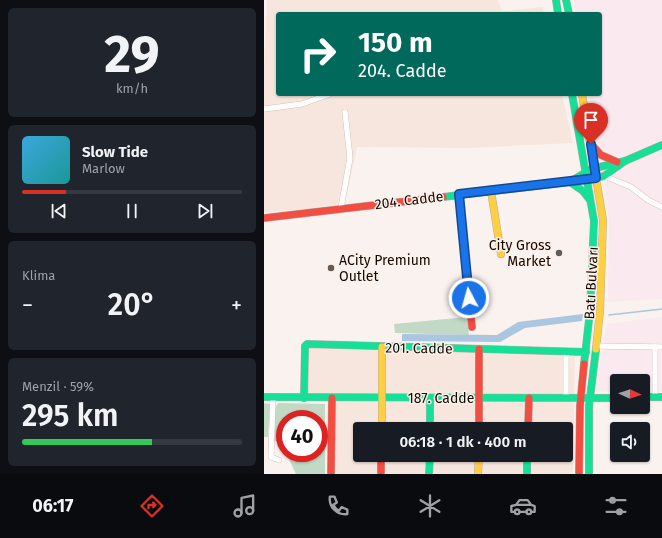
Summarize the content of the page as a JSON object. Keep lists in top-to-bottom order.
{
  "streets": {
    "street": [
      "204. Cadde",
      "Batı Bulvarı",
      "201. Cadde",
      "187. Cadde"
    ]
  },
  "crossings": [
    ["204. Cadde", "Batı Bulvarı"],
    ["Batı Bulvarı", "201. Cadde"],
    ["Batı Bulvarı", "187. Cadde"],
    ["201. Cadde", "187. Cadde"]
  ],
  "places": ["City Gross Market", "ACity Premium Outlet"],
  "north": "right",
  "page": {
    "tile": [
      ["29", "km/h"],
      "Klima",
      ["Menzil · 59%", "295 km"]
    ],
    "turn": ["150 m", "204. Cadde"],
    "song": ["Slow Tide", "Marlow"],
    "heat": ["−", "20°", "+"],
    "limit": "40",
    "trip": "06:18 · 1 dk · 400 m",
    "tabs": "06:17"
  }
}
